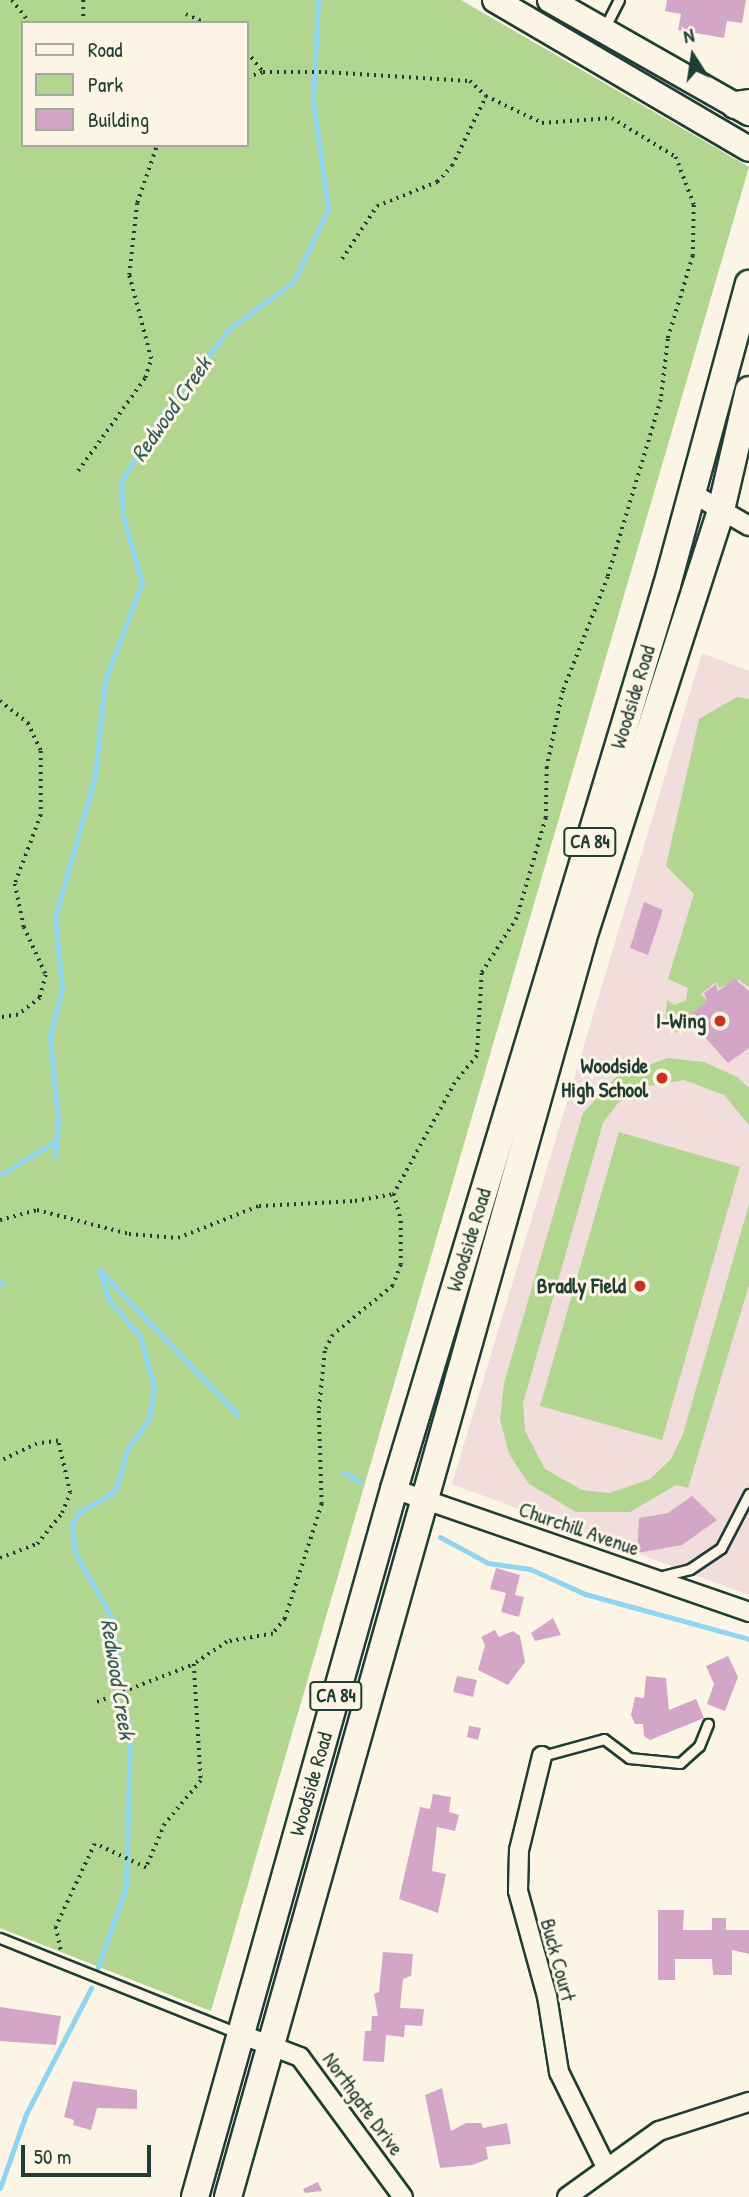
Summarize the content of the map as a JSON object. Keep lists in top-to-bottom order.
{
  "streets": {
    "main road": ["Woodside Road", "CA 84"],
    "street": ["Churchill Avenue", "Buck Court", "Northgate Drive"]
  },
  "crossings": [
    ["Woodside Road", "Churchill Avenue"],
    ["Woodside Road", "Northgate Drive"]
  ],
  "water": ["Redwood Creek"],
  "places": ["I-Wing", "Woodside High School", "Bradly Field"],
  "legend": ["Road", "Park", "Building"],
  "scale_bar": "50 m",
  "north": "top"
}
